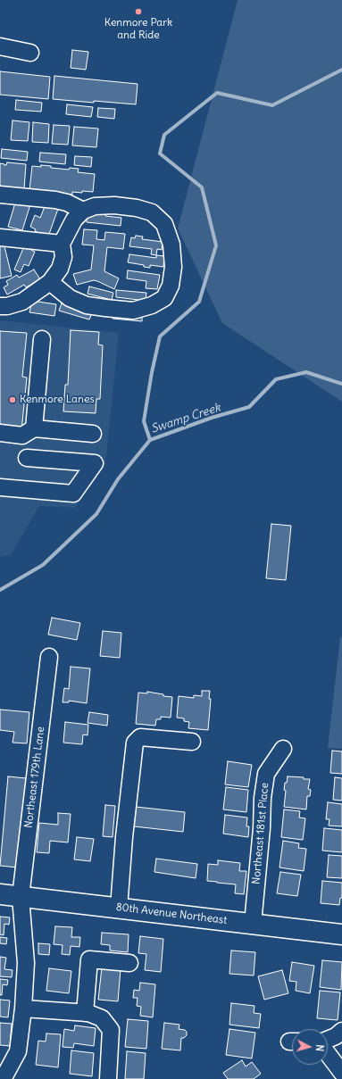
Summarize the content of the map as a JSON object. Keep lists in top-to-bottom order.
{
  "streets": {
    "main road": ["80th Avenue Northeast"],
    "street": ["Northeast 179th Lane", "Northeast 181st Place"]
  },
  "crossings": [
    ["Northeast 179th Lane", "80th Avenue Northeast"],
    ["Northeast 181st Place", "80th Avenue Northeast"]
  ],
  "water": ["Swamp Creek"],
  "places": ["Kenmore Park and Ride", "Kenmore Lanes"],
  "north": "right"
}
